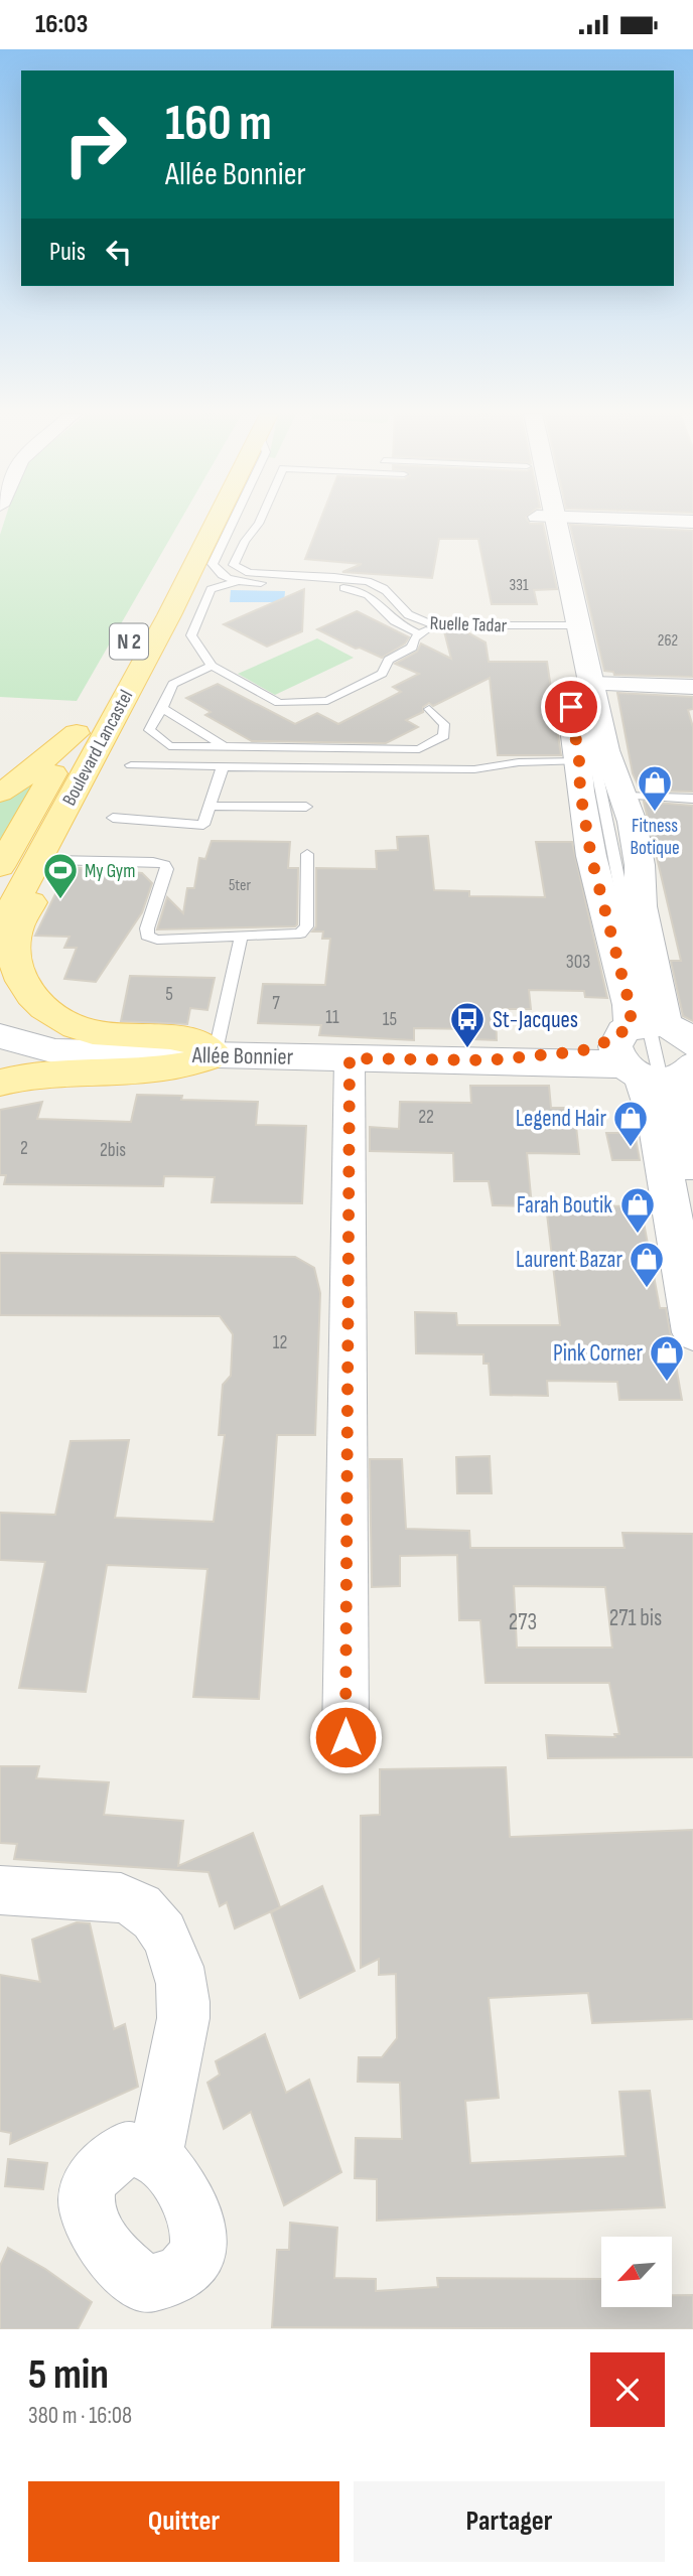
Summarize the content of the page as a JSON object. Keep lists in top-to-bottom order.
{
  "streets": {
    "main road": ["N 2", "Boulevard Lancastel"],
    "street": ["Allée Bonnier"],
    "lane": ["Ruelle Tadar"]
  },
  "crossings": [
    ["N 2", "Boulevard Lancastel"]
  ],
  "places": {
    "shop": [
      "Fitness Botique",
      "Legend Hair",
      "Farah Boutik",
      "Laurent Bazar",
      "Pink Corner"
    ],
    "sports": ["My Gym"],
    "bus stop": ["St-Jacques"]
  },
  "house_numbers": [
    "331",
    "262",
    "5ter",
    "303",
    "5",
    "7",
    "11",
    "15",
    "22",
    "2",
    "2bis",
    "12",
    "271 bis",
    "273"
  ],
  "north": "bottom left",
  "page": {
    "status": "16:03",
    "turn": ["160 m", "Allée Bonnier"],
    "then": "Puis",
    "heading": ["5 min", "380 m · 16:08"],
    "buttons": ["Quitter", "Partager"]
  }
}
